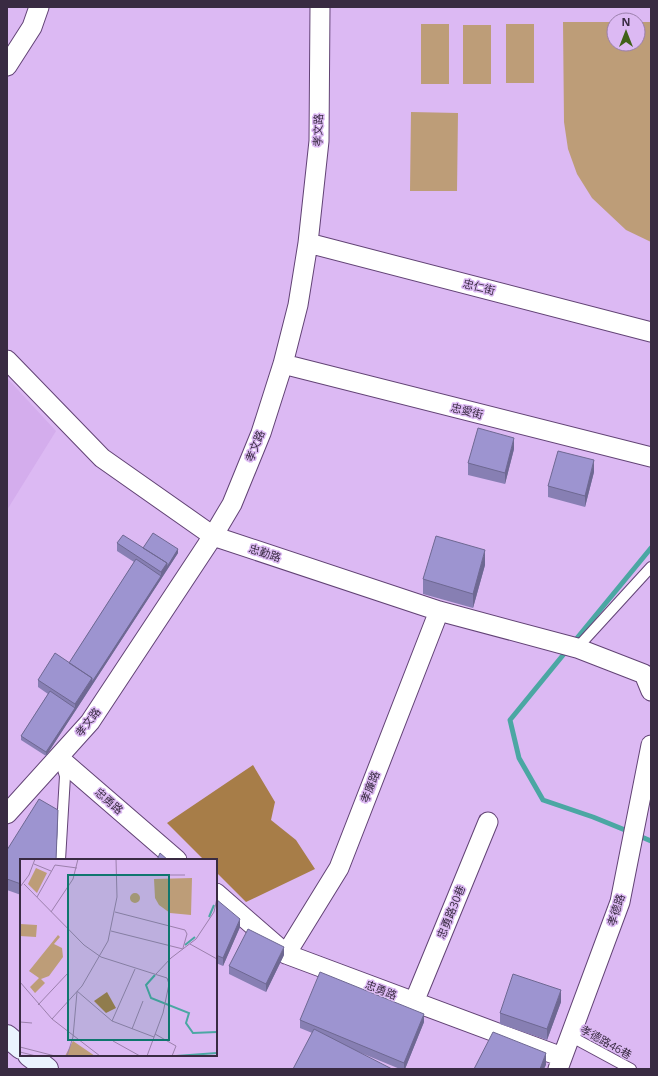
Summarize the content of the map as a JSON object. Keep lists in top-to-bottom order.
{
  "streets": {
    "street": [
      "孝文路",
      "忠仁街",
      "忠愛街",
      "忠勤路",
      "孝廉路",
      "忠勇路",
      "孝德路",
      "忠勇路30巷"
    ],
    "lane": ["孝德路46巷"]
  },
  "crossings": [
    ["孝文路", "忠仁街"],
    ["孝文路", "忠愛街"],
    ["孝文路", "忠勤路"],
    ["孝文路", "忠勇路"],
    ["忠勤路", "孝廉路"],
    ["孝廉路", "忠勇路"],
    ["忠勇路", "孝德路"],
    ["忠勇路", "忠勇路30巷"],
    ["孝德路", "孝德路46巷"]
  ],
  "north": "top"
}
